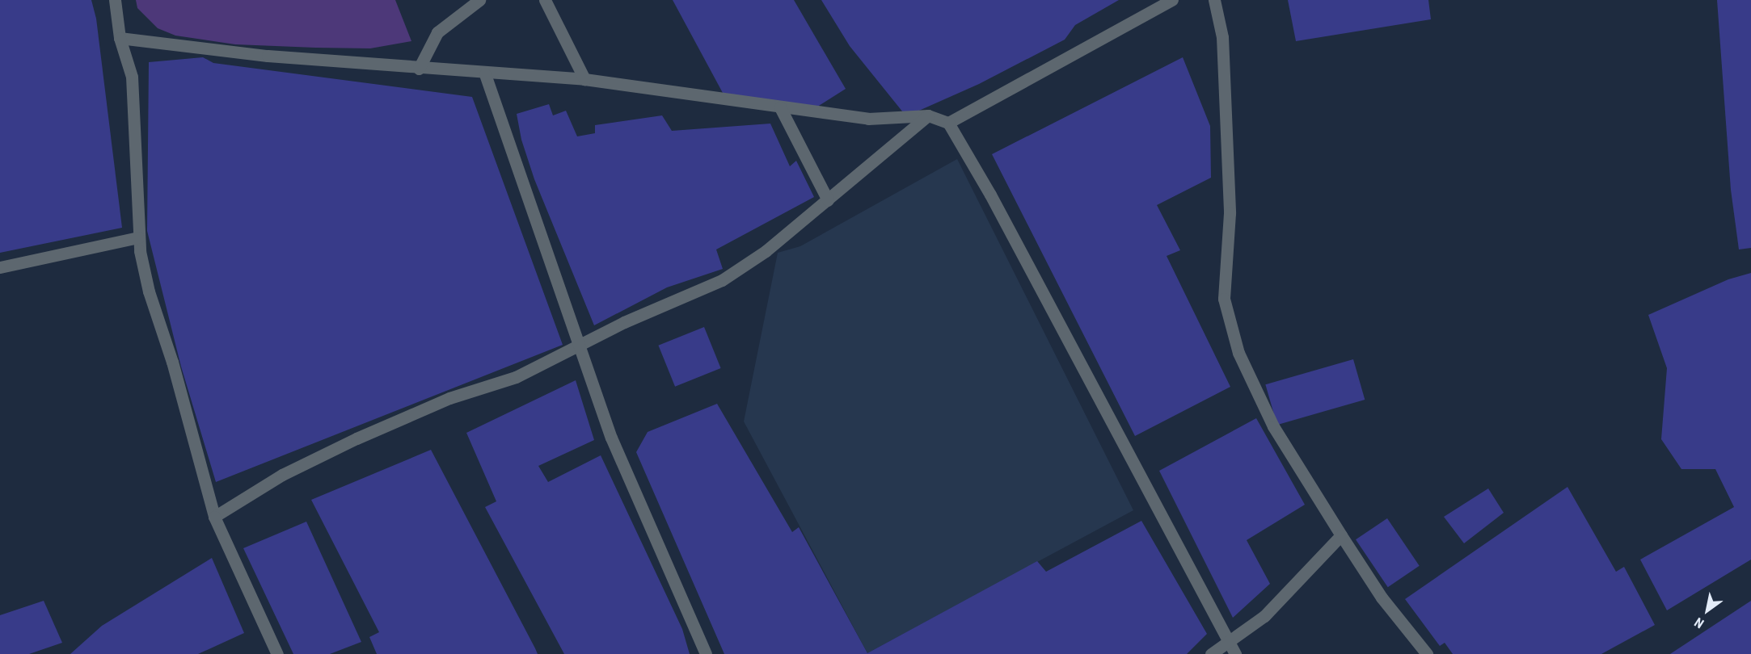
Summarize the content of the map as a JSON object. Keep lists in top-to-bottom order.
{
  "north": "bottom left"
}
